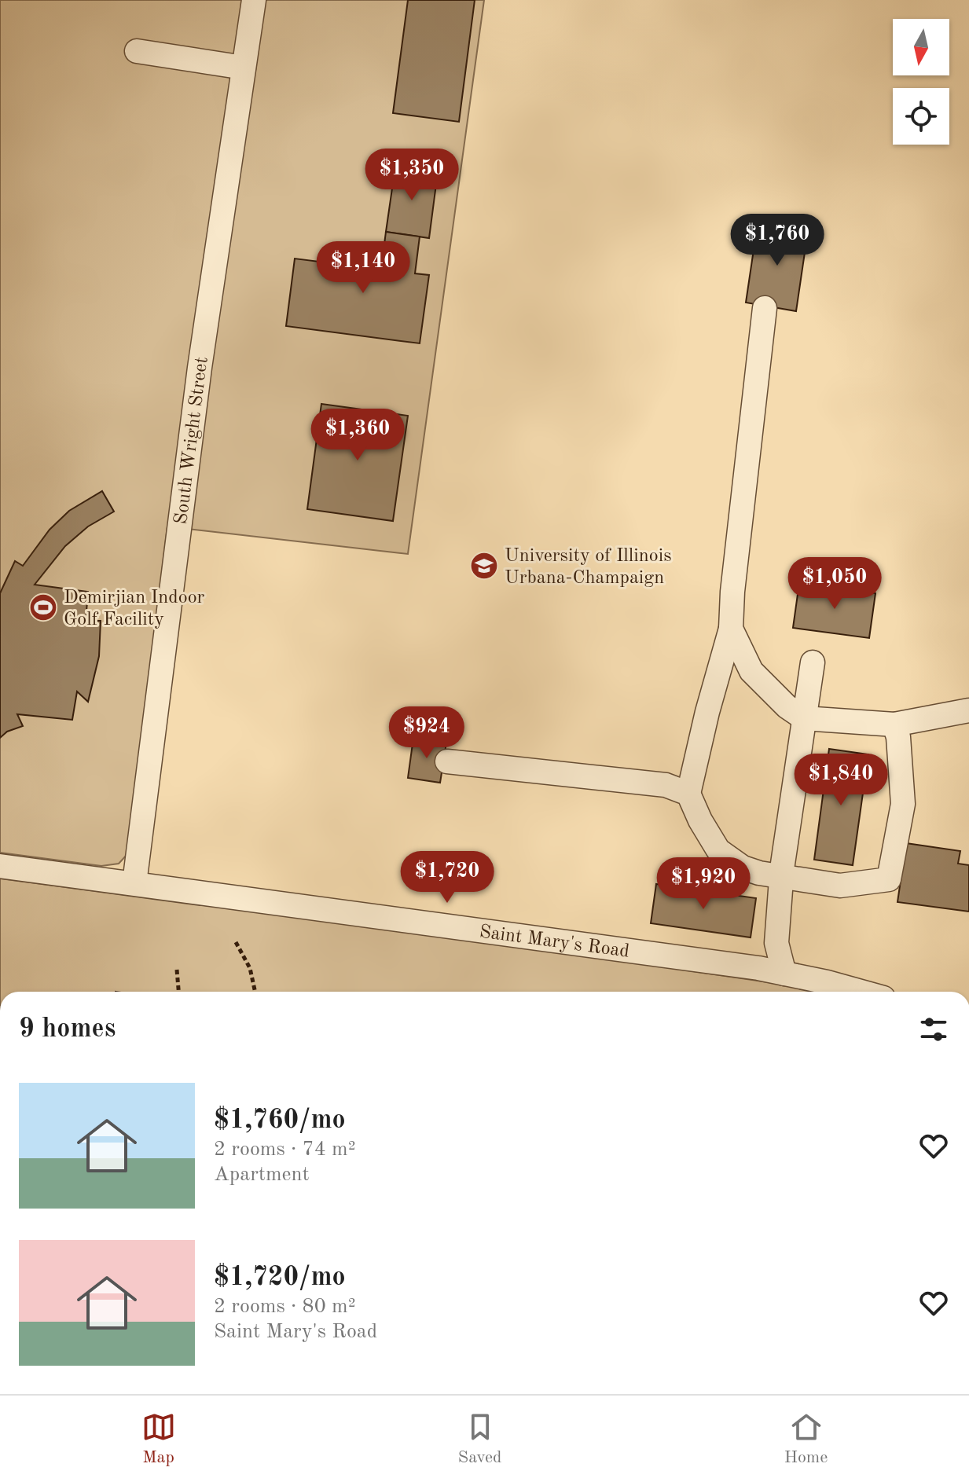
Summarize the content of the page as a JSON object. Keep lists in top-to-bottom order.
{
  "streets": {
    "street": ["South Wright Street", "Saint Mary's Road"]
  },
  "crossings": [
    ["South Wright Street", "Saint Mary's Road"]
  ],
  "places": {
    "school or university": ["University of Illinois Urbana-Champaign"],
    "sports": ["Demirjian Indoor Golf Facility"]
  },
  "north": "bottom",
  "page": {
    "price": [
      "$1,350",
      "$1,760",
      "$1,140",
      "$1,360",
      "$1,050",
      "$924",
      "$1,840",
      "$1,720",
      "$1,920"
    ],
    "heading": "9 homes",
    "list": [
      {
        "name": "$1,760/mo",
        "note": "2 rooms · 74 m² · Apartment"
      },
      {
        "name": "$1,720/mo",
        "note": "2 rooms · 80 m² · Saint Mary's Road"
      }
    ],
    "tabs": ["Map", "Saved", "Home"]
  }
}
